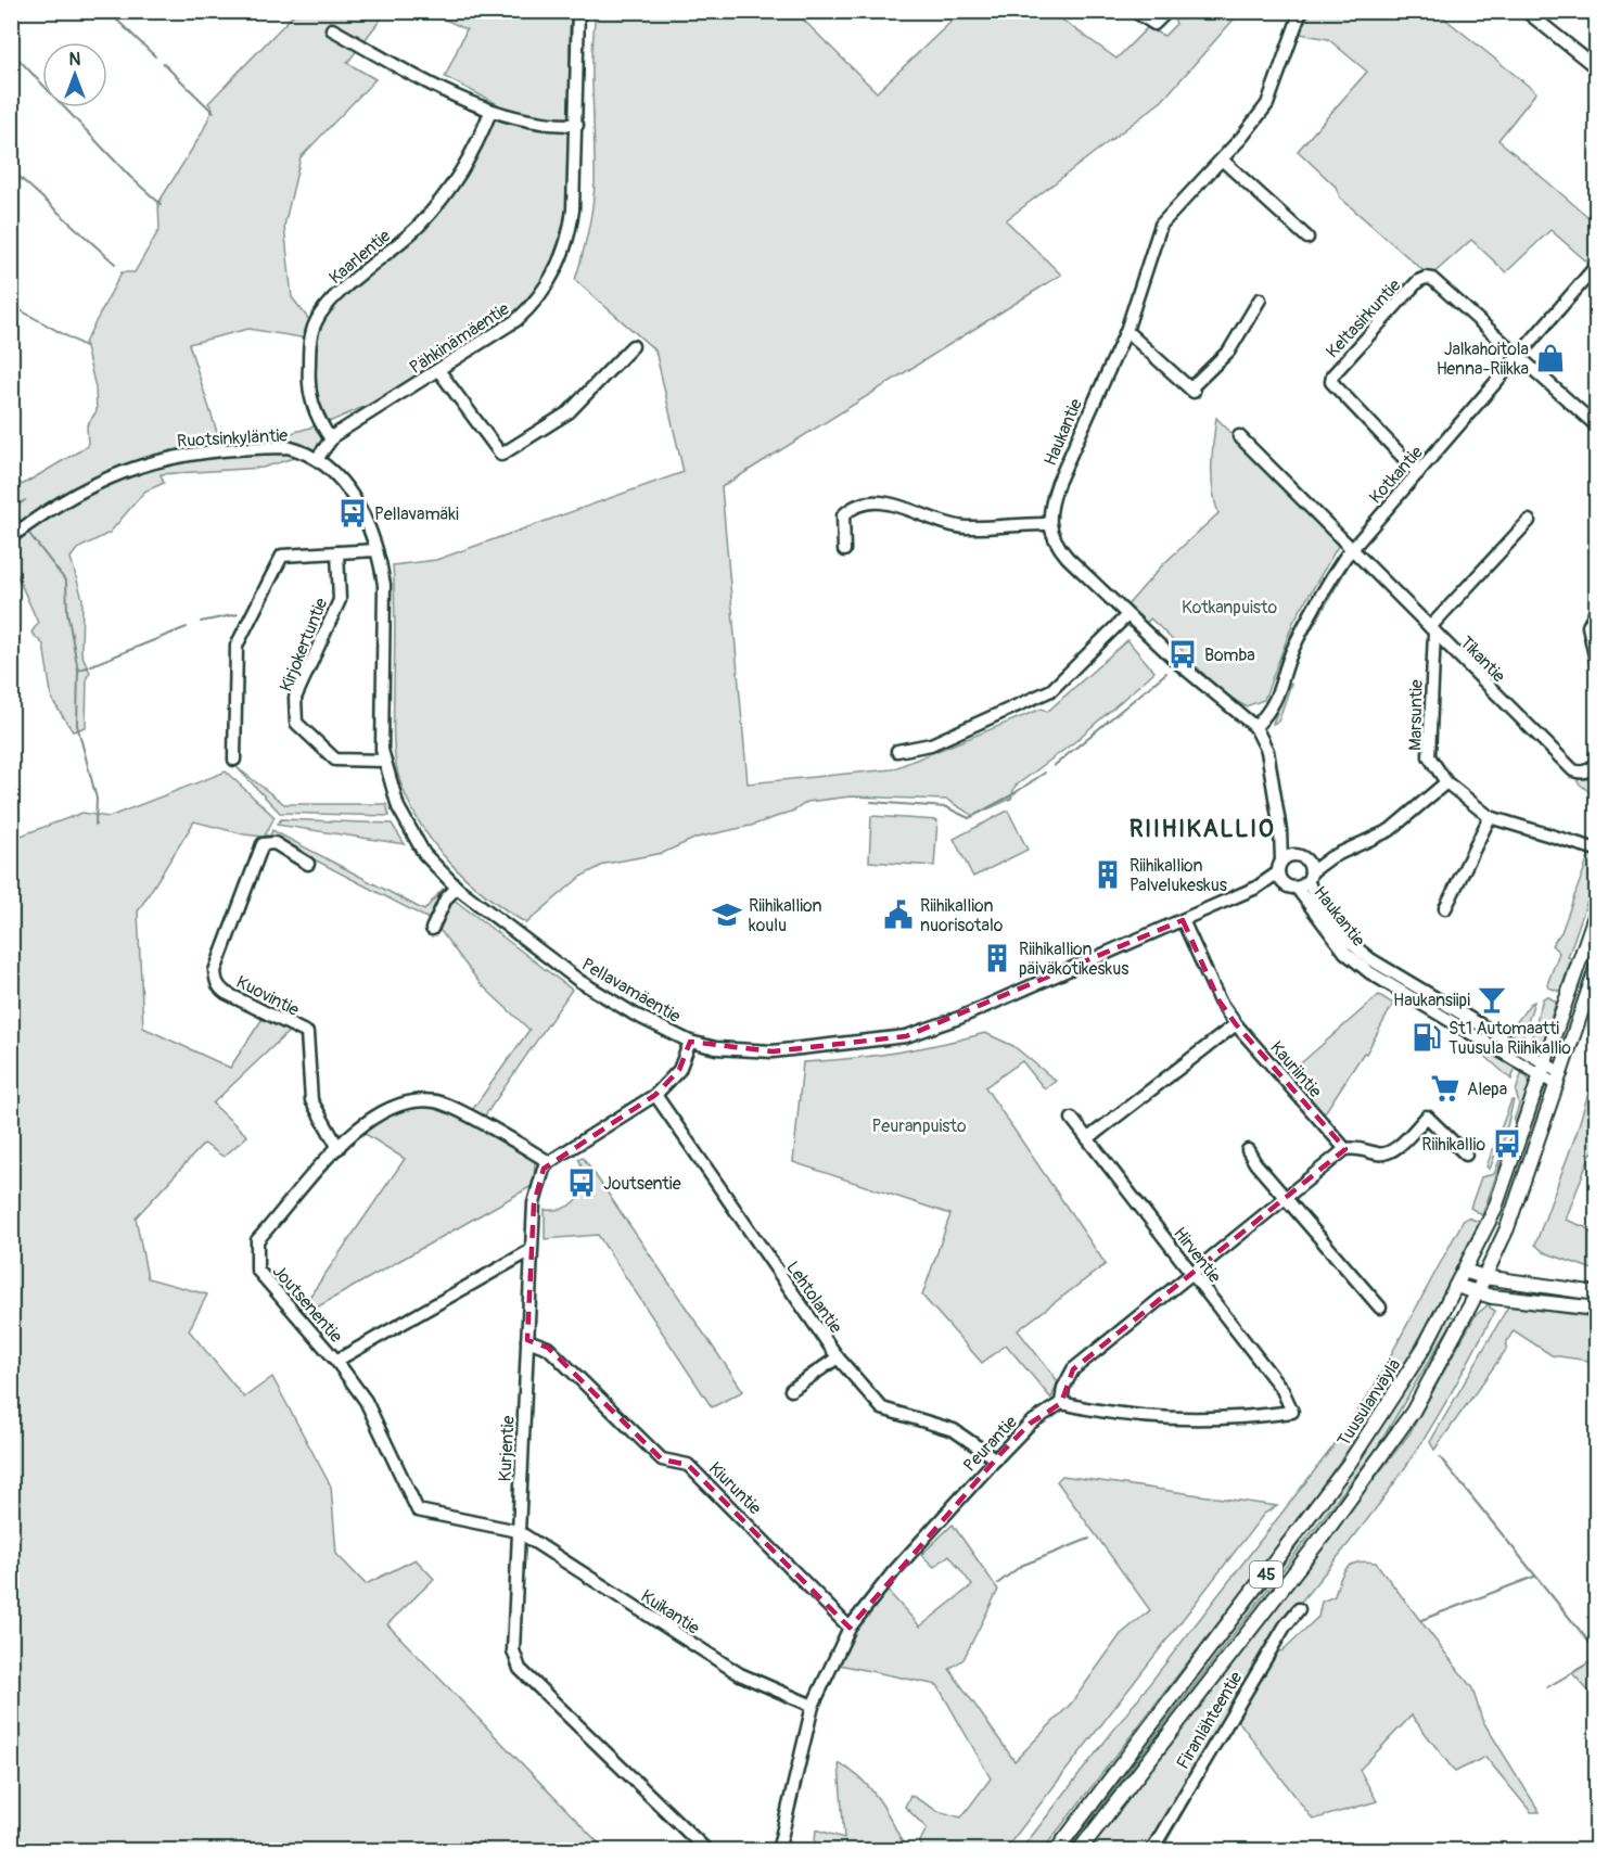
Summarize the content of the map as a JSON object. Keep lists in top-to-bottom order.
{
  "streets": {
    "main road": ["Tuusulanväylä", "45"],
    "street": [
      "Kaarlentie",
      "Keltasirkuntie",
      "Pähkinämäentie",
      "Haukantie",
      "Ruotsinkyläntie",
      "Kotkantie",
      "Kirjokertuntie",
      "Tikantie",
      "Marsuntie",
      "Pellavamäentie",
      "Kuovintie",
      "Kauriintie",
      "Hirventie",
      "Lehtolantie",
      "Joutsenentie",
      "Peurantie",
      "Kurjentie",
      "Kiuruntie",
      "Kuikantie",
      "Firanlähteentie"
    ]
  },
  "crossings": [
    ["Kaarlentie", "Pähkinämäentie"],
    ["Keltasirkuntie", "Kotkantie"],
    ["Pähkinämäentie", "Ruotsinkyläntie"],
    ["Pähkinämäentie", "Pellavamäentie"],
    ["Haukantie", "Tuusulanväylä"],
    ["Haukantie", "45"],
    ["Ruotsinkyläntie", "Pellavamäentie"],
    ["Kotkantie", "Tikantie"],
    ["Kirjokertuntie", "Pellavamäentie"],
    ["Tikantie", "Marsuntie"],
    ["Pellavamäentie", "Kauriintie"],
    ["Kuovintie", "Joutsenentie"],
    ["Hirventie", "Peurantie"],
    ["Lehtolantie", "Peurantie"],
    ["Joutsenentie", "Kurjentie"],
    ["Joutsenentie", "Kuikantie"],
    ["Peurantie", "Kiuruntie"],
    ["Peurantie", "Kuikantie"],
    ["Kurjentie", "Kiuruntie"],
    ["Kurjentie", "Kuikantie"]
  ],
  "districts": ["RIIHIKALLIO"],
  "parks": ["Kotkanpuisto", "Peuranpuisto"],
  "places": {
    "shop": ["Jalkahoitola Henna-Riikka"],
    "bus stop": [
      "Pellavamäki",
      "Bomba",
      "Riihikallio",
      "Joutsentie"
    ],
    "building": ["Riihikallion Palvelukeskus", "Riihikallion päiväkotikeskus"],
    "school or university": ["Riihikallion koulu"],
    "public building": ["Riihikallion nuorisotalo"],
    "bar": ["Haukansiipi"],
    "fuel station": ["St1 Automaatti Tuusula Riihikallio"],
    "supermarket": ["Alepa"]
  },
  "north": "top"
}
